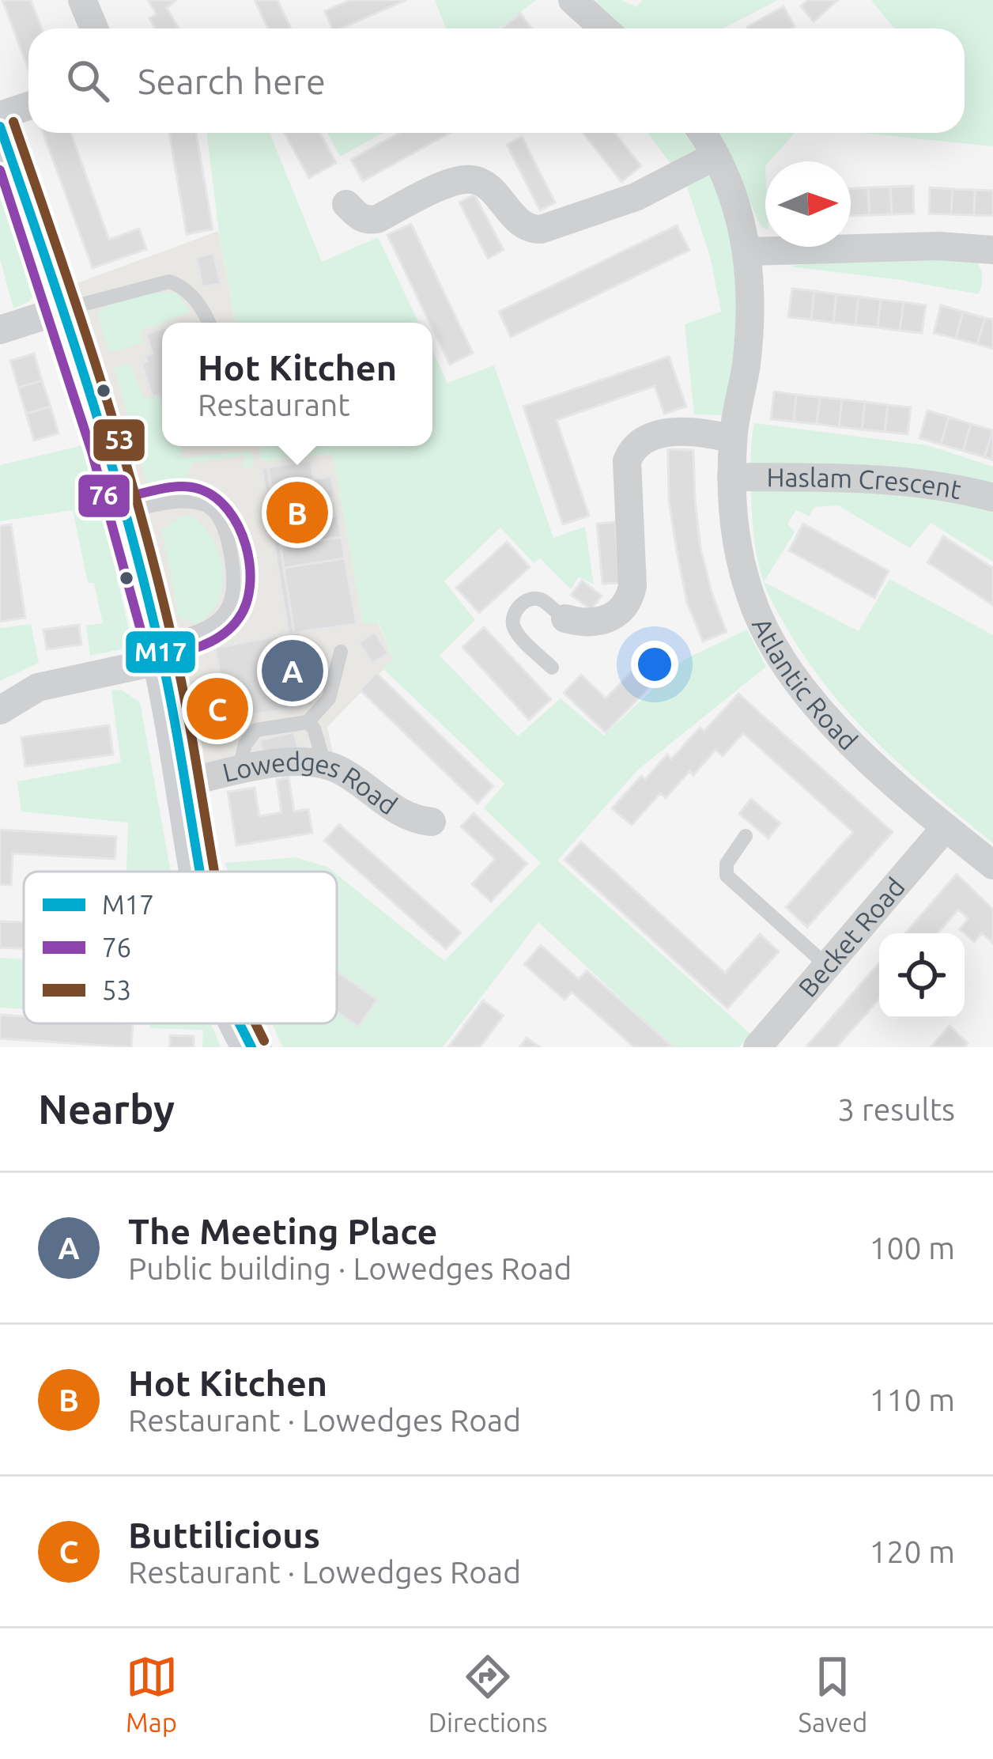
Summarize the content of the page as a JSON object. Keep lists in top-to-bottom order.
{
  "streets": {
    "street": [
      "Haslam Crescent",
      "Atlantic Road",
      "Lowedges Road",
      "Becket Road"
    ]
  },
  "crossings": [
    ["Haslam Crescent", "Atlantic Road"],
    ["Atlantic Road", "Becket Road"]
  ],
  "lines": ["transit line 53", "transit line M17", "transit line 76"],
  "legend": ["M17", "76", "53"],
  "north": "right",
  "page": {
    "search": "Search here",
    "popup": ["Hot Kitchen", "Restaurant"],
    "pins": ["B", "A", "C"],
    "heading": ["Nearby", "3 results"],
    "list": [
      {
        "mark": "A",
        "name": "The Meeting Place",
        "note": "Public building · Lowedges Road",
        "value": "100 m"
      },
      {
        "mark": "B",
        "name": "Hot Kitchen",
        "note": "Restaurant · Lowedges Road",
        "value": "110 m"
      },
      {
        "mark": "C",
        "name": "Buttilicious",
        "note": "Restaurant · Lowedges Road",
        "value": "120 m"
      }
    ],
    "nav": ["Map", "Directions", "Saved"]
  }
}
